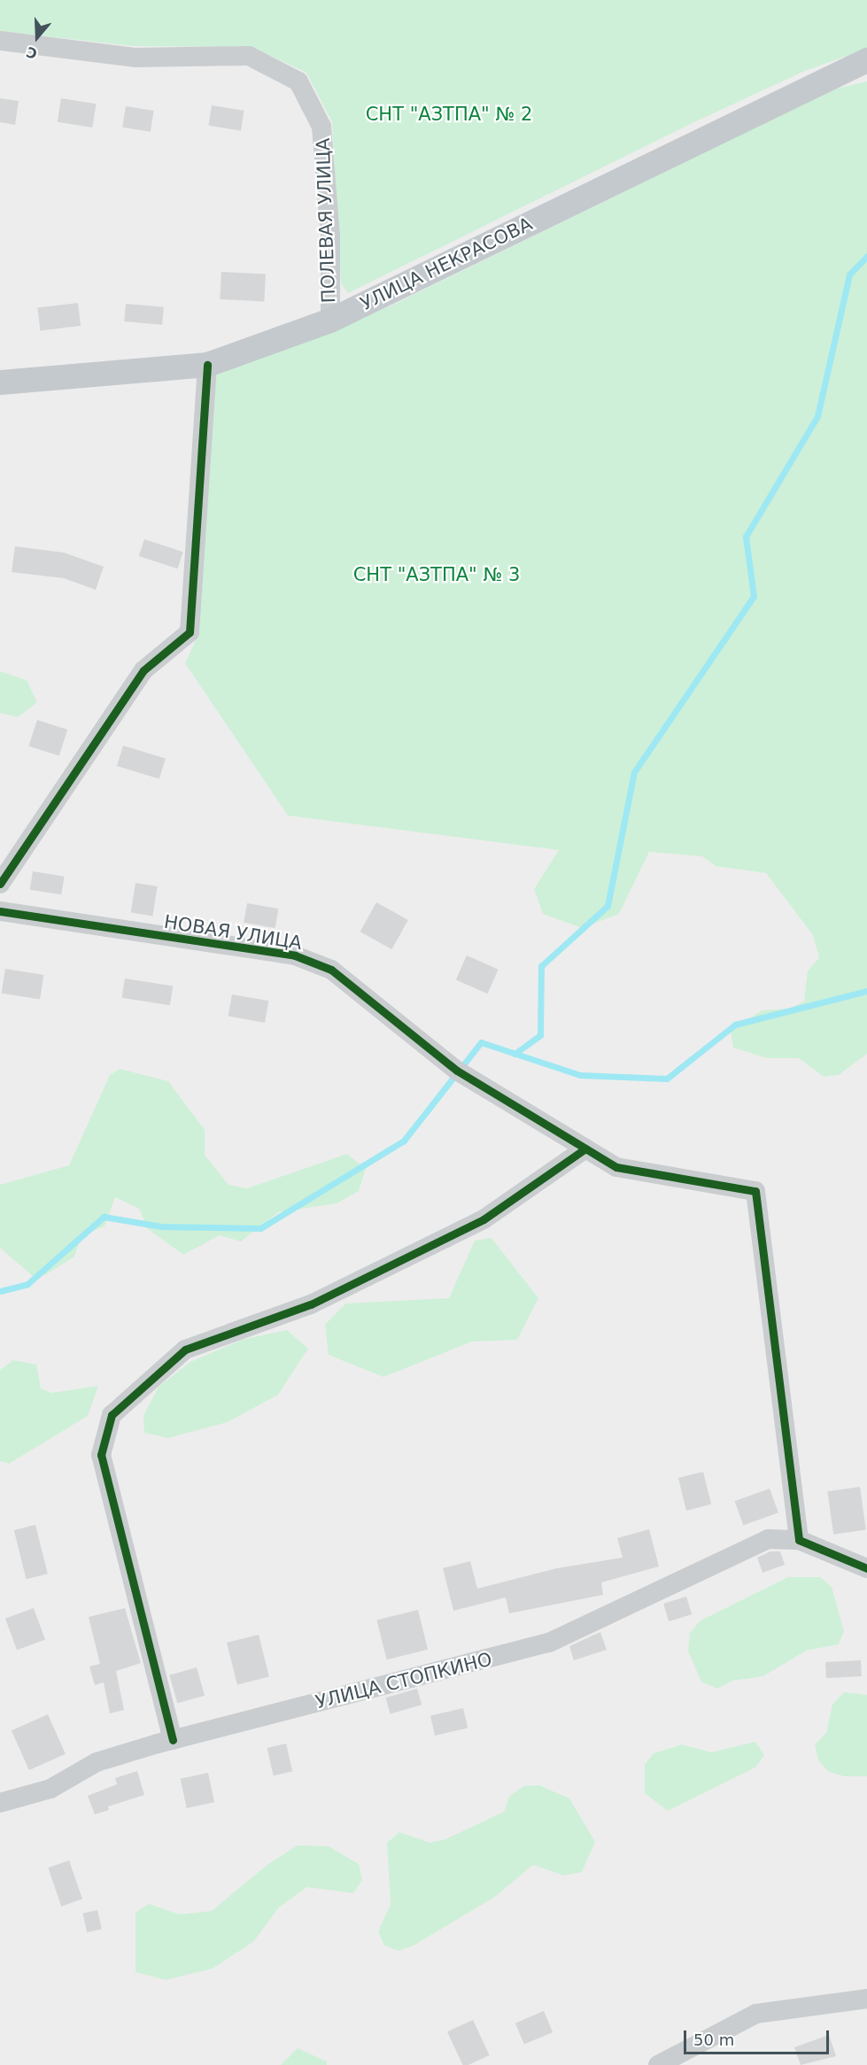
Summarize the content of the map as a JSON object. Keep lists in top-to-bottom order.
{
  "streets": {
    "main road": ["УЛИЦА НЕКРАСОВА"],
    "street": ["ПОЛЕВАЯ УЛИЦА", "НОВАЯ УЛИЦА", "УЛИЦА СТОПКИНО"]
  },
  "crossings": [
    ["ПОЛЕВАЯ УЛИЦА", "УЛИЦА НЕКРАСОВА"],
    ["НОВАЯ УЛИЦА", "УЛИЦА СТОПКИНО"]
  ],
  "parks": ["СНТ \"АЗТПА\" № 2", "СНТ \"АЗТПА\" № 3"],
  "scale_bar": "50 m",
  "north": "bottom"
}
